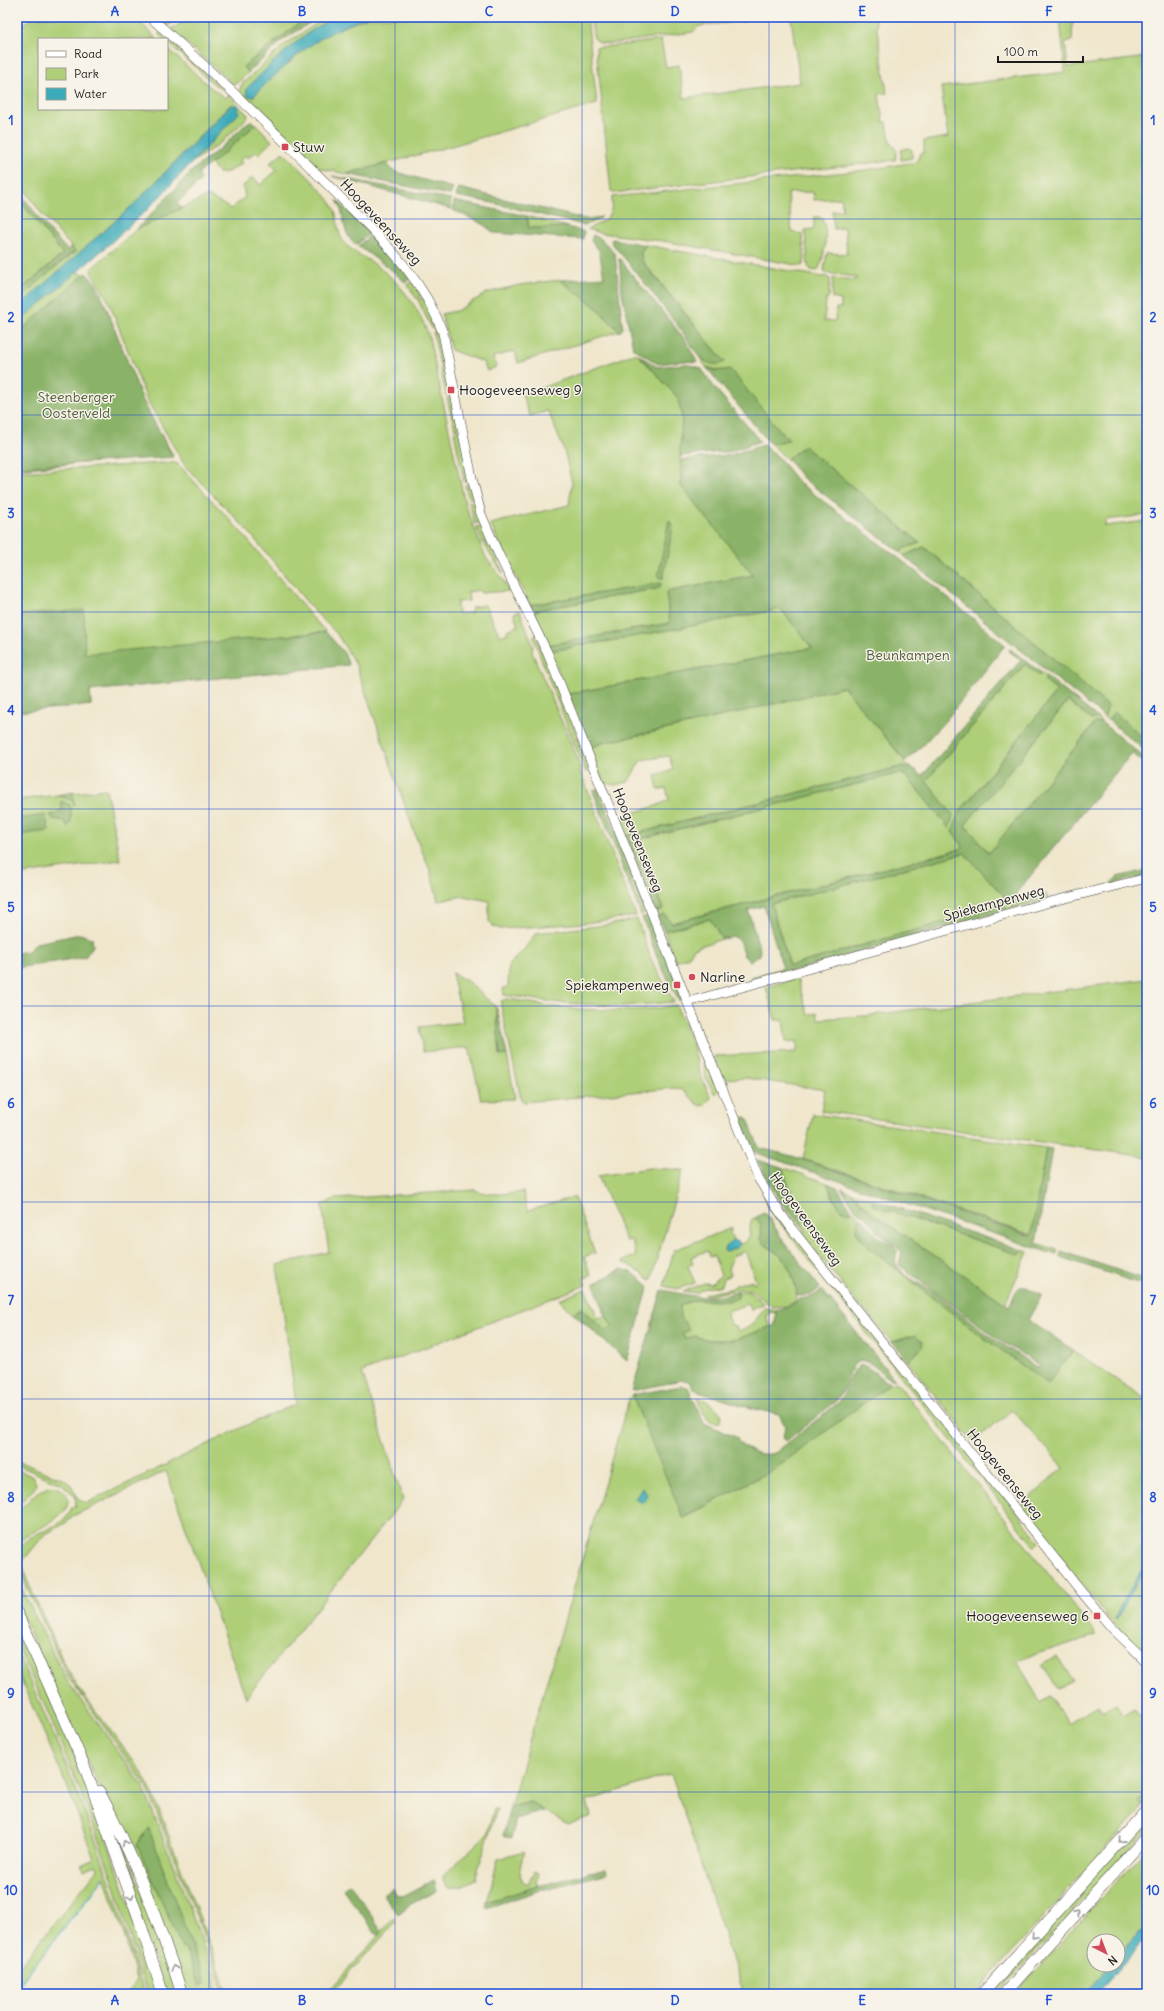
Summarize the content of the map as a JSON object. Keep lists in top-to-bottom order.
{
  "streets": {
    "main road": ["Hoogeveenseweg", "Spiekampenweg"]
  },
  "crossings": [
    ["Hoogeveenseweg", "Spiekampenweg"]
  ],
  "parks": ["Steenberger Oosterveld", "Beunkampen"],
  "places": {
    "transit": [
      "Stuw",
      "Hoogeveenseweg 9",
      "Spiekampenweg",
      "Hoogeveenseweg 6"
    ],
    "other": ["Narline"]
  },
  "legend": ["Road", "Park", "Water"],
  "scale_bar": "100 m",
  "north": "bottom right",
  "grid": {
    "columns": [
      "A",
      "B",
      "C",
      "D",
      "E",
      "F"
    ],
    "rows": [
      "1",
      "2",
      "3",
      "4",
      "5",
      "6",
      "7",
      "8",
      "9",
      "10"
    ]
  }
}
